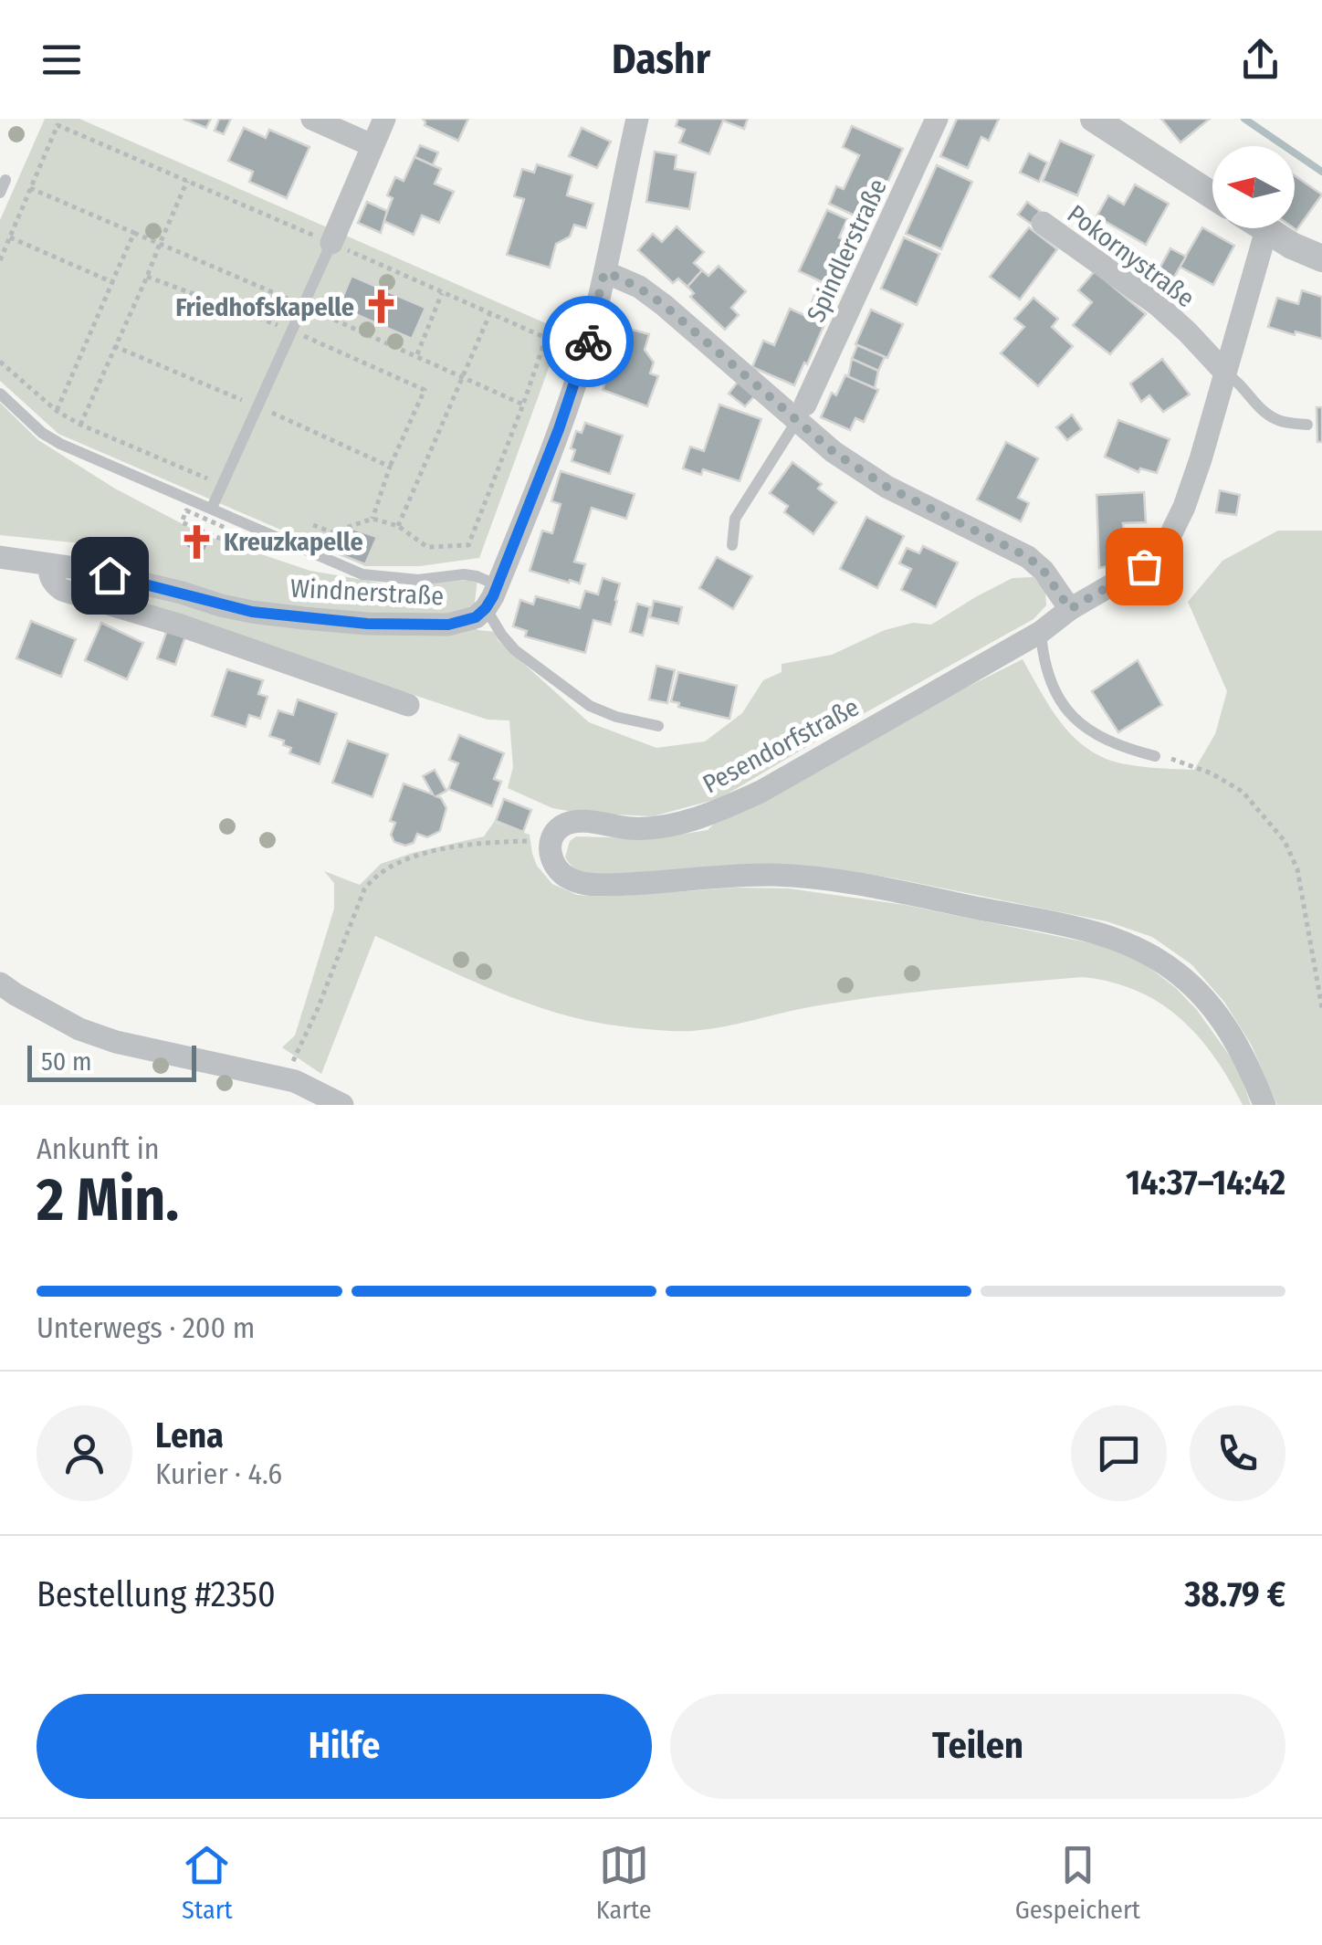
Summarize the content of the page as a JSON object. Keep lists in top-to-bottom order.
{
  "streets": {
    "street": [
      "Spindlerstraße",
      "Pokornystraße",
      "Windnerstraße",
      "Pesendorfstraße"
    ]
  },
  "crossings": [
    ["Pokornystraße", "Pesendorfstraße"]
  ],
  "places": {
    "church": ["Friedhofskapelle", "Kreuzkapelle"]
  },
  "scale_bar": "50 m",
  "north": "left",
  "page": {
    "header": "Dashr",
    "scale": "50 m",
    "heading": ["2 Min.", "Ankunft in", "14:37–14:42"],
    "panel": [
      "Lena",
      "Kurier · 4.6",
      "Bestellung #2350",
      "38.79 €"
    ],
    "bar": "Unterwegs · 200 m",
    "buttons": ["Hilfe", "Teilen"],
    "tabs": ["Start", "Karte", "Gespeichert"]
  }
}
